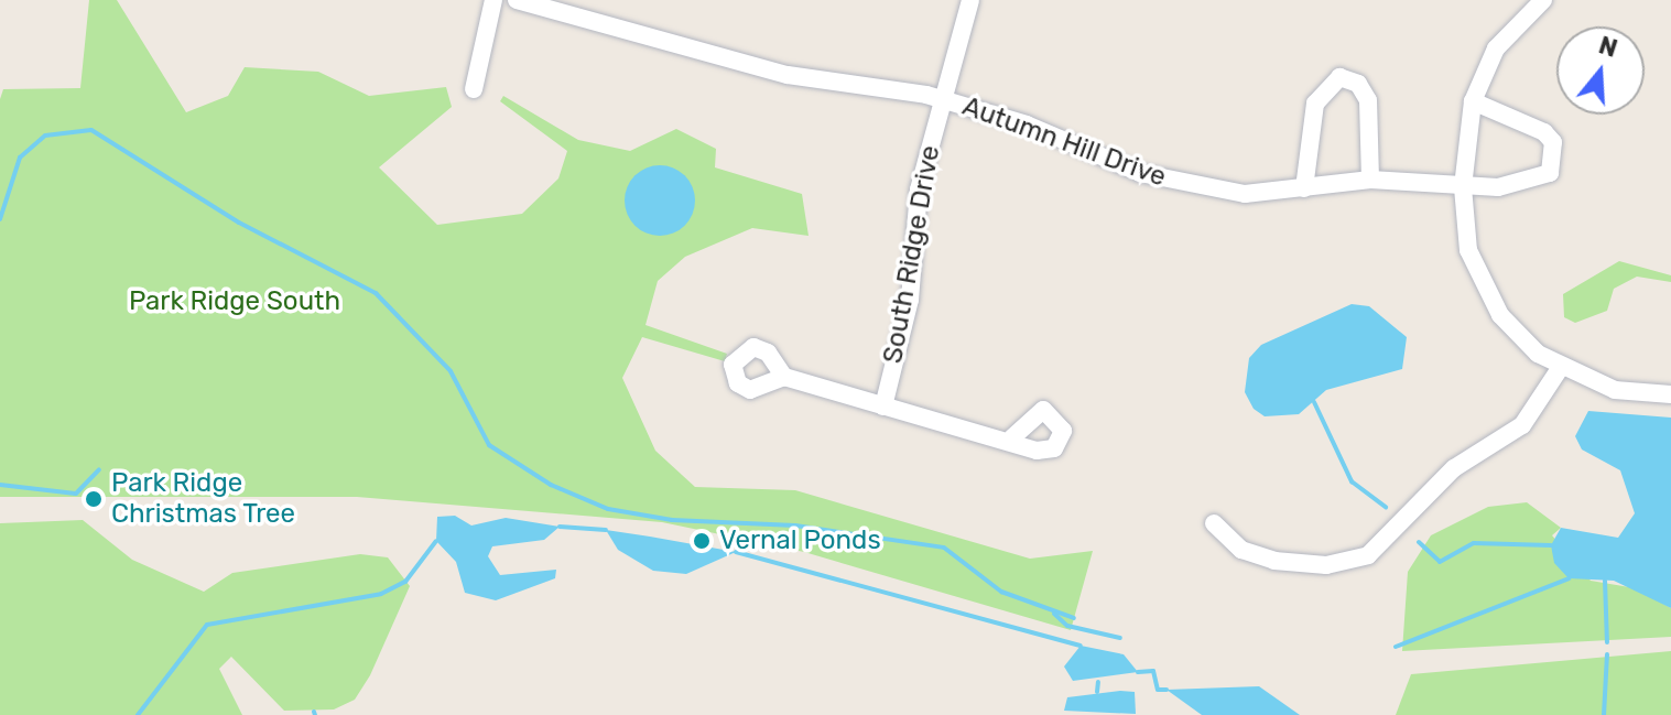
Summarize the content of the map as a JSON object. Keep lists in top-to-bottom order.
{
  "streets": {
    "street": ["Autumn Hill Drive", "South Ridge Drive"]
  },
  "crossings": [
    ["Autumn Hill Drive", "South Ridge Drive"]
  ],
  "parks": ["Park Ridge South"],
  "places": ["Park Ridge Christmas Tree", "Vernal Ponds"],
  "north": "top"
}
